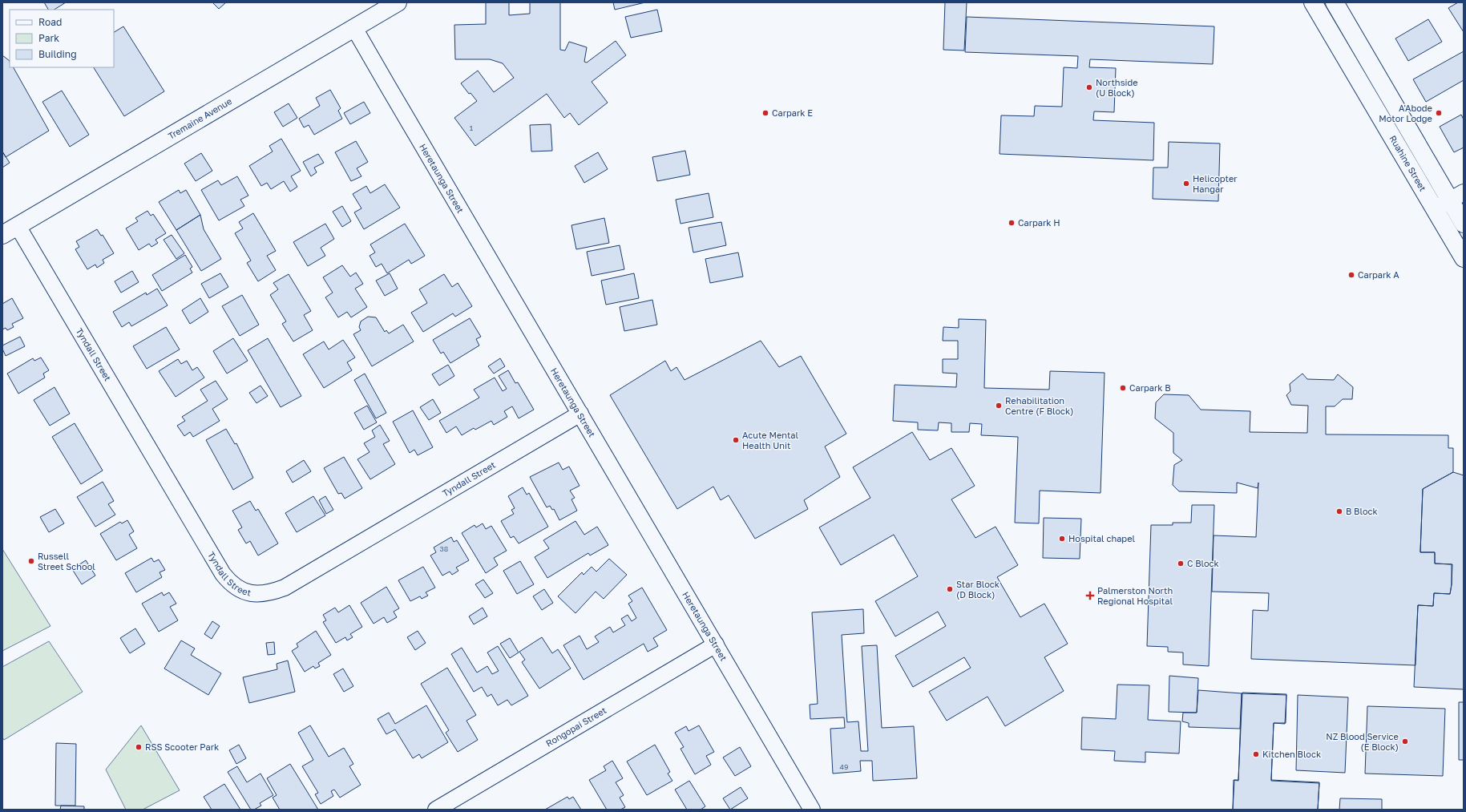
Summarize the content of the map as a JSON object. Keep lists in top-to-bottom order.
{
  "streets": {
    "main road": ["Tremaine Avenue", "Ruahine Street"],
    "street": ["Heretaunga Street", "Tyndall Street", "Rongopai Street"]
  },
  "crossings": [
    ["Tremaine Avenue", "Heretaunga Street"],
    ["Tremaine Avenue", "Tyndall Street"],
    ["Heretaunga Street", "Tyndall Street"],
    ["Heretaunga Street", "Rongopai Street"]
  ],
  "places": {
    "other": [
      "Northside (U Block)",
      "Carpark E",
      "A'Abode Motor Lodge",
      "Helicopter Hangar",
      "Carpark H",
      "Carpark A",
      "Carpark B",
      "Rehabilitation Centre (F Block)",
      "Acute Mental Health Unit",
      "B Block",
      "Hospital chapel",
      "Russell Street School",
      "C Block",
      "Star Block (D Block)",
      "NZ Blood Service (E Block)",
      "RSS Scooter Park",
      "Kitchen Block"
    ],
    "health": ["Palmerston North Regional Hospital"]
  },
  "house_numbers": ["1", "38", "49"],
  "legend": ["Road", "Park", "Building"]
}
